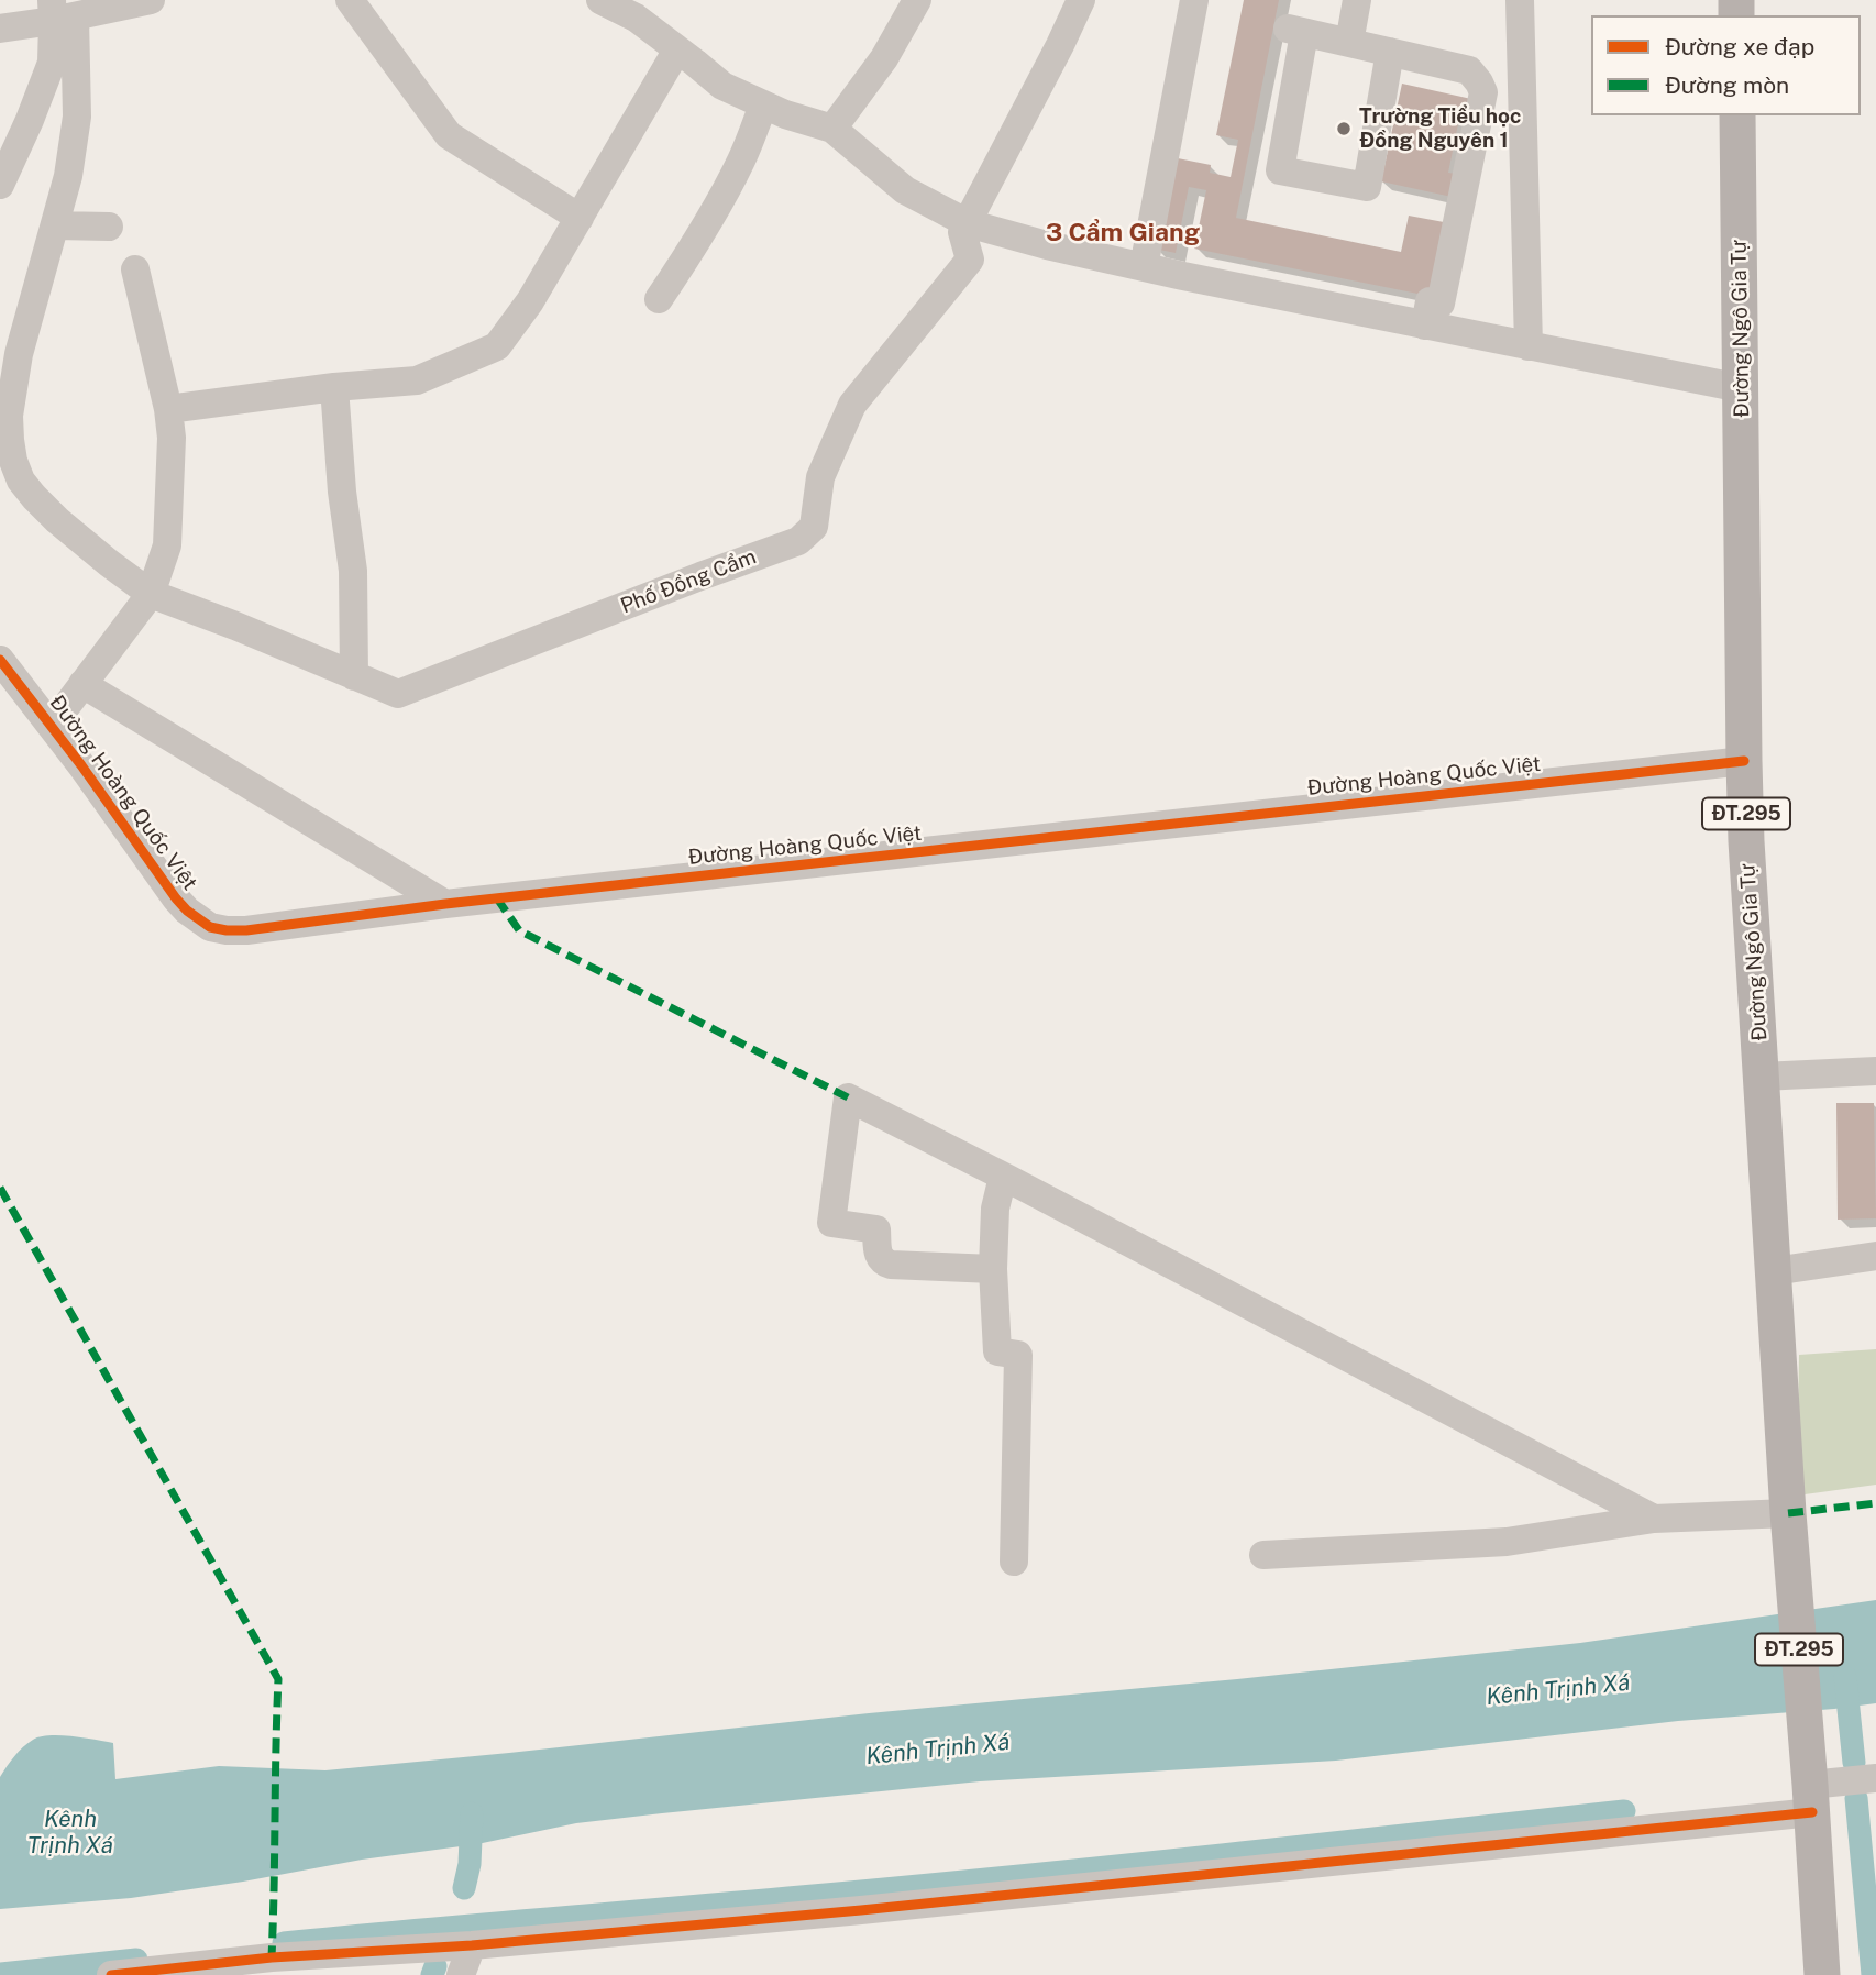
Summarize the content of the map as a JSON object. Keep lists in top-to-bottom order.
{
  "streets": {
    "main road": ["Đường Ngô Gia Tự", "ĐT.295"],
    "street": ["Phố Đồng Cẩm", "Đường Hoàng Quốc Việt"]
  },
  "crossings": [
    ["Đường Ngô Gia Tự", "Đường Hoàng Quốc Việt"],
    ["Đường Ngô Gia Tự", "ĐT.295"]
  ],
  "districts": ["3 Cẩm Giang"],
  "water": ["Kênh Trịnh Xá"],
  "places": ["Trường Tiểu học Đồng Nguyên 1"],
  "legend": ["Đường xe đạp", "Đường mòn"]
}
